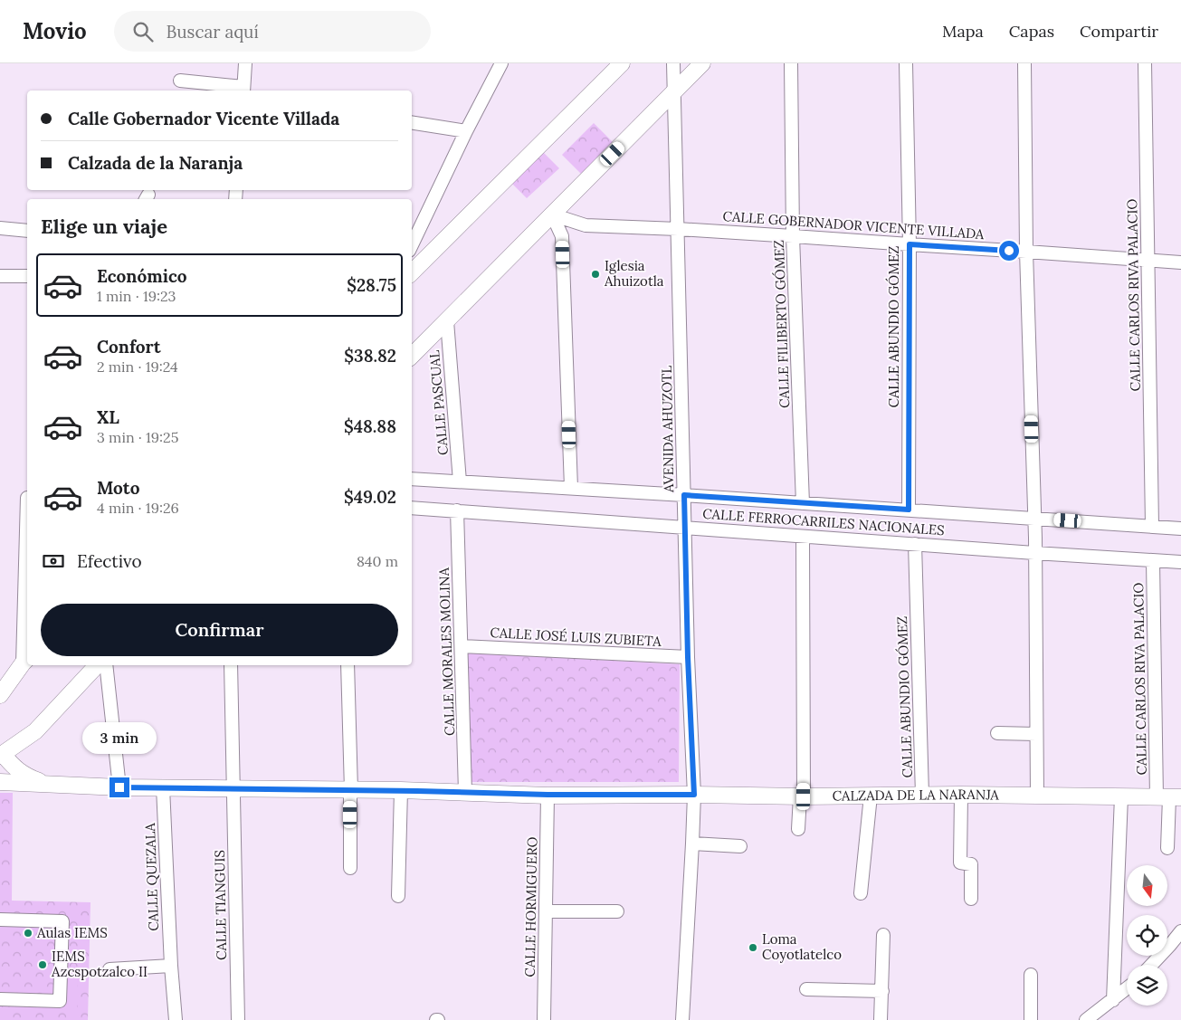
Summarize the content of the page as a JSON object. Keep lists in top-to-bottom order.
{
  "streets": {
    "main road": ["CALZADA DE LA NARANJA"],
    "street": [
      "CALLE GOBERNADOR VICENTE VILLADA",
      "CALLE CARLOS RIVA PALACIO",
      "CALLE FILIBERTO GÓMEZ",
      "CALLE ABUNDIO GÓMEZ",
      "CALLE PASCUAL",
      "AVENIDA AHUZOTL",
      "CALLE FERROCARRILES NACIONALES",
      "CALLE JOSÉ LUIS ZUBIETA",
      "CALLE MORALES MOLINA",
      "CALLE QUEZALA",
      "CALLE TIANGUIS",
      "CALLE HORMIGUERO"
    ]
  },
  "crossings": [
    ["CALLE GOBERNADOR VICENTE VILLADA", "CALLE CARLOS RIVA PALACIO"],
    ["CALLE GOBERNADOR VICENTE VILLADA", "CALLE FILIBERTO GÓMEZ"],
    ["CALLE GOBERNADOR VICENTE VILLADA", "CALLE ABUNDIO GÓMEZ"],
    ["CALLE GOBERNADOR VICENTE VILLADA", "AVENIDA AHUZOTL"],
    ["CALLE CARLOS RIVA PALACIO", "CALLE FERROCARRILES NACIONALES"],
    ["CALLE CARLOS RIVA PALACIO", "CALZADA DE LA NARANJA"],
    ["CALLE FILIBERTO GÓMEZ", "CALLE FERROCARRILES NACIONALES"],
    ["CALLE ABUNDIO GÓMEZ", "CALLE FERROCARRILES NACIONALES"],
    ["CALLE ABUNDIO GÓMEZ", "CALZADA DE LA NARANJA"],
    ["CALLE PASCUAL", "CALLE FERROCARRILES NACIONALES"],
    ["AVENIDA AHUZOTL", "CALLE FERROCARRILES NACIONALES"],
    ["AVENIDA AHUZOTL", "CALLE JOSÉ LUIS ZUBIETA"],
    ["AVENIDA AHUZOTL", "CALZADA DE LA NARANJA"],
    ["CALLE FERROCARRILES NACIONALES", "CALLE MORALES MOLINA"],
    ["CALLE JOSÉ LUIS ZUBIETA", "CALLE MORALES MOLINA"],
    ["CALLE MORALES MOLINA", "CALZADA DE LA NARANJA"],
    ["CALZADA DE LA NARANJA", "CALLE QUEZALA"],
    ["CALZADA DE LA NARANJA", "CALLE TIANGUIS"],
    ["CALZADA DE LA NARANJA", "CALLE HORMIGUERO"]
  ],
  "places": [
    "Iglesia Ahuizotla",
    "Aulas IEMS",
    "Loma Coyotlatelco",
    "IEMS Azcspotzalco II"
  ],
  "north": "bottom",
  "page": {
    "header": "Movio",
    "search": "Buscar aquí",
    "nav": ["Mapa", "Capas", "Compartir"],
    "banner": ["Calle Gobernador Vicente Villada", "Calzada de la Naranja"],
    "heading": "Elige un viaje",
    "list": [
      {
        "name": "Económico",
        "note": "1 min · 19:23",
        "value": "$28.75"
      },
      {
        "name": "Confort",
        "note": "2 min · 19:24",
        "value": "$38.82"
      },
      {
        "name": "XL",
        "note": "3 min · 19:25",
        "value": "$48.88"
      },
      {
        "name": "Moto",
        "note": "4 min · 19:26",
        "value": "$49.02"
      }
    ],
    "pay": ["Efectivo", "840 m"],
    "buttons": "Confirmar",
    "bubble": "3 min"
  }
}
